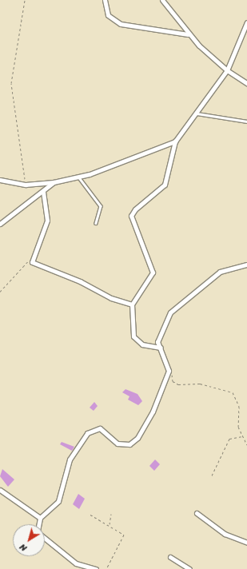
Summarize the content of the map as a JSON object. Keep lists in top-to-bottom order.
{
  "north": "bottom left"
}
